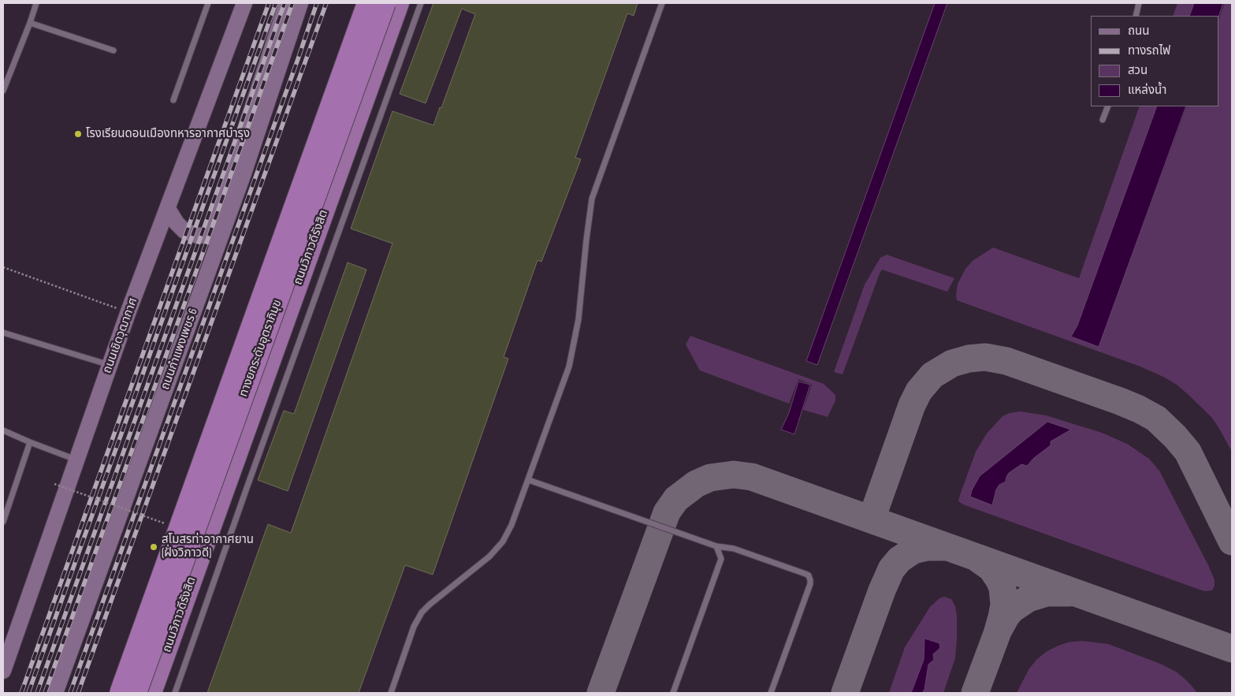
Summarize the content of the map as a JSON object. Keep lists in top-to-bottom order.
{
  "streets": {
    "highway": ["ถนนวิภาวดีรังสิต", "ทางยกระดับอุตราภิมุข"],
    "main road": ["ถนนเชิดวุฒากาศ", "ถนนกำแพงเพชร 6"]
  },
  "places": ["โรงเรียนดอนเมืองทหารอากาศบำรุง", "สโมสรท่าอากาศยาน (ฝั่งวิภาวดี)"],
  "legend": [
    "ถนน",
    "ทางรถไฟ",
    "สวน",
    "แหล่งน้ำ"
  ]
}
